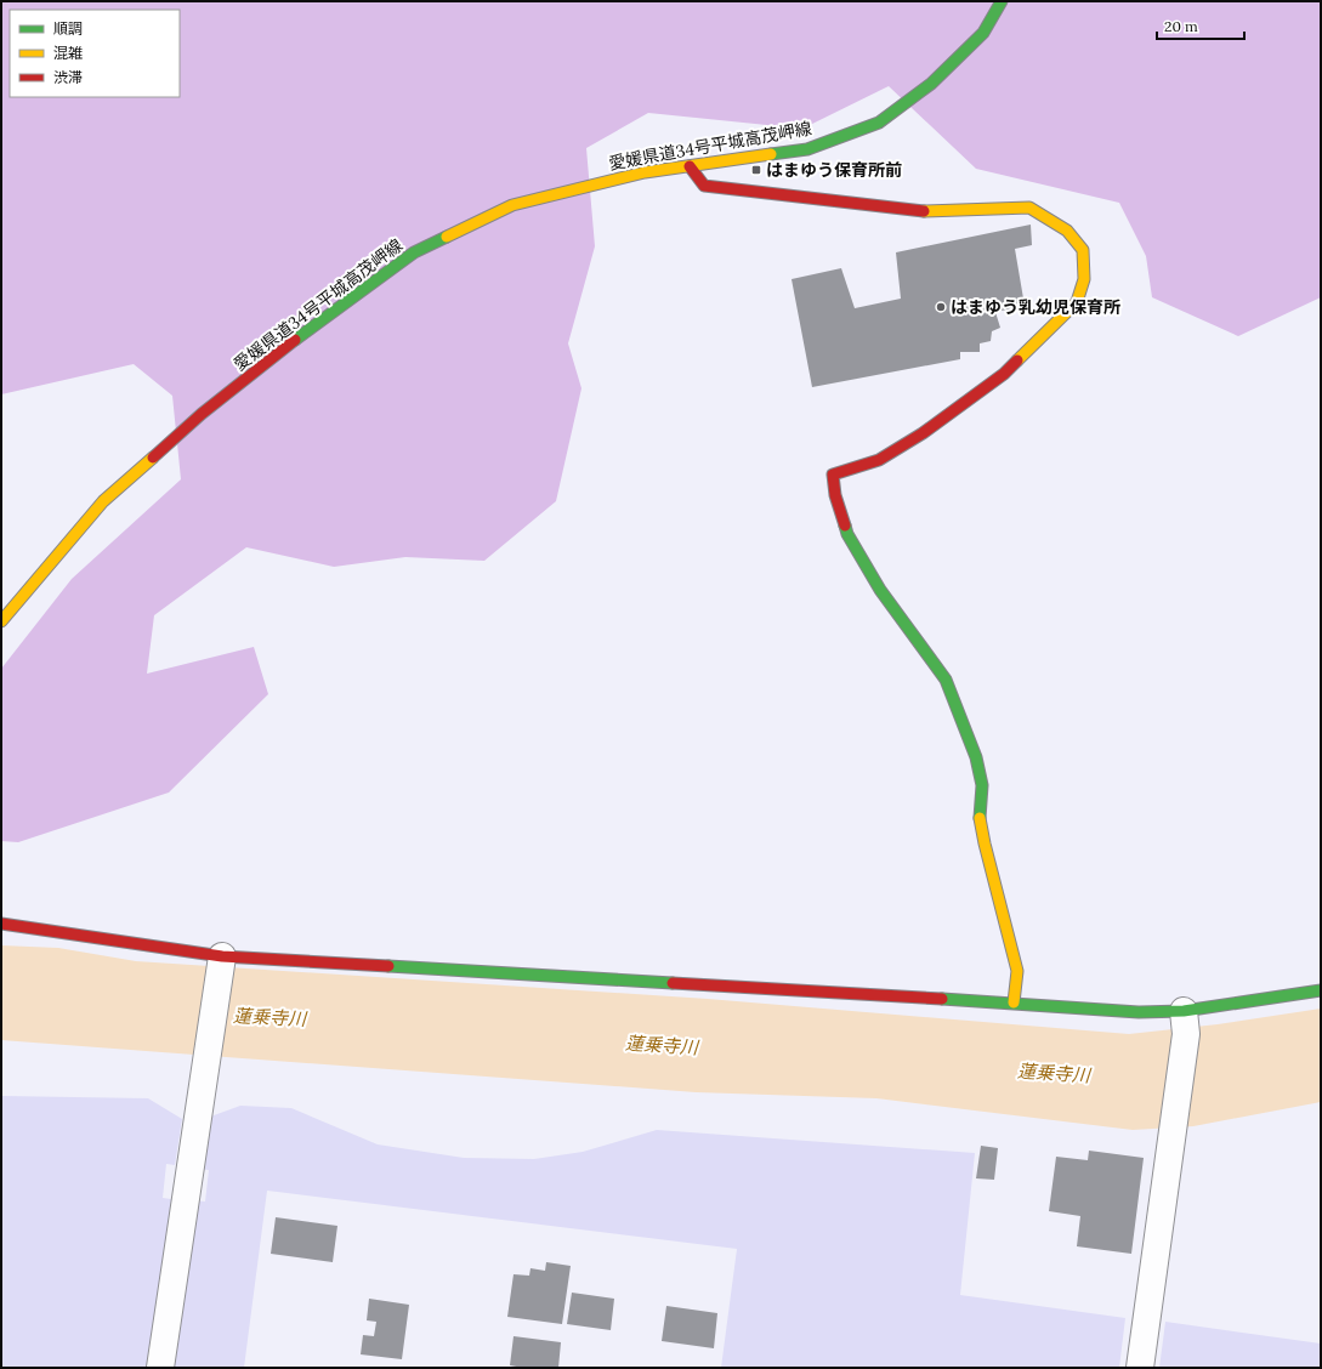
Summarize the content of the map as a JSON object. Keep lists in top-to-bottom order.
{
  "streets": {
    "street": ["愛媛県道34号平城高茂岬線"]
  },
  "water": ["蓮乗寺川"],
  "places": {
    "transit": ["はまゆう保育所前"],
    "other": ["はまゆう乳幼児保育所"]
  },
  "legend": ["順調", "混雑", "渋滞"],
  "scale_bar": "20 m"
}
